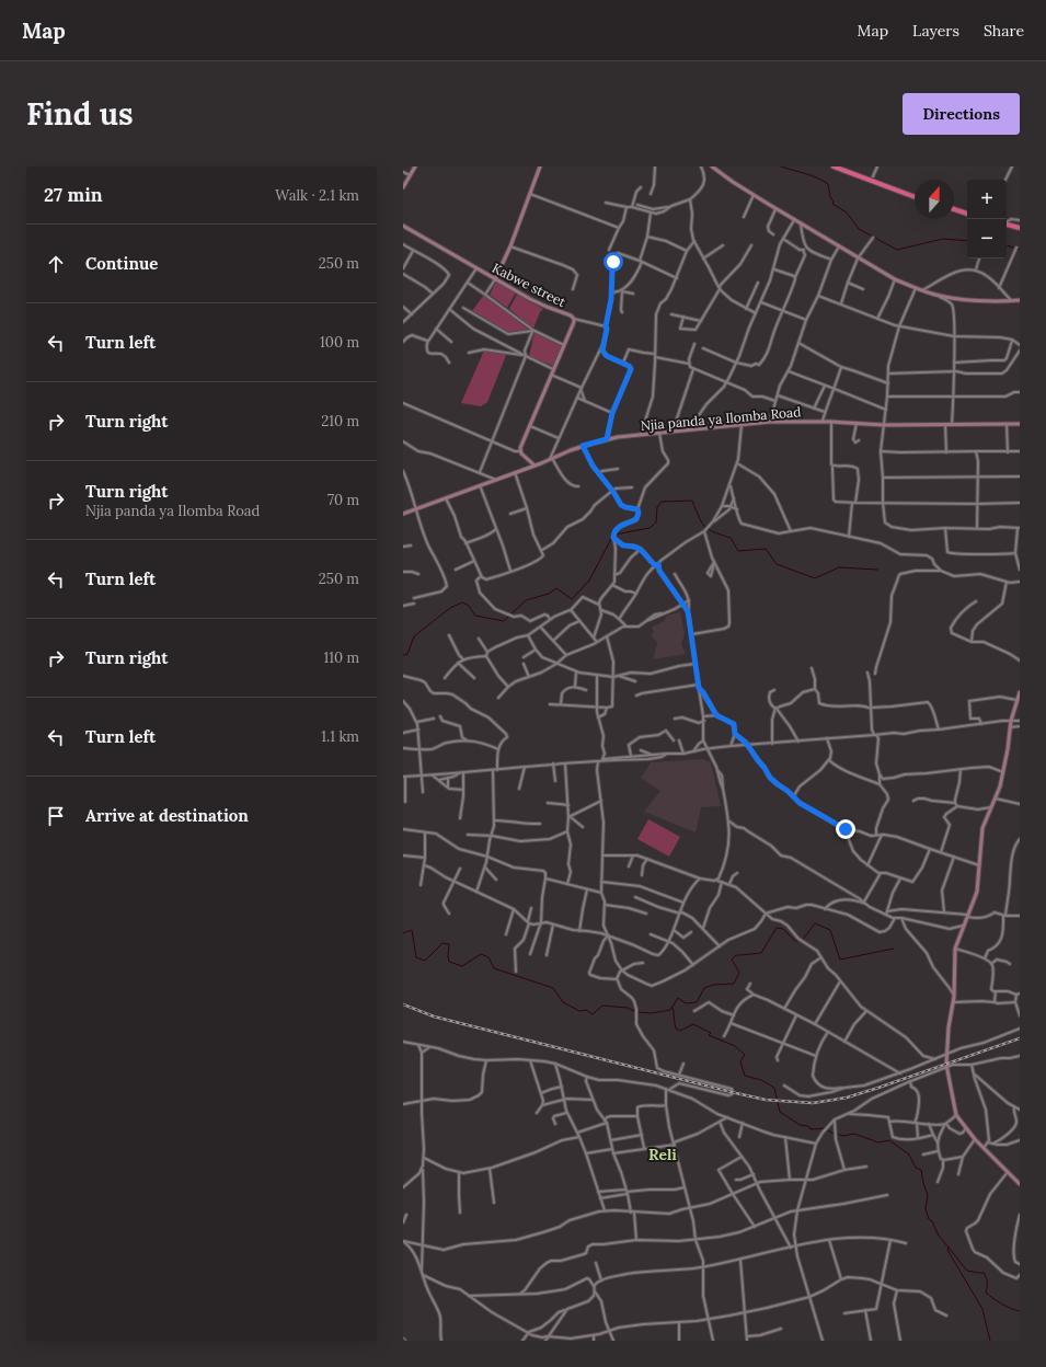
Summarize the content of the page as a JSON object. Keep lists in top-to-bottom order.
{
  "streets": {
    "main road": ["Kabwe street", "Njia panda ya Ilomba Road"]
  },
  "districts": ["Reli"],
  "north": "top",
  "page": {
    "header": "Map",
    "nav": ["Map", "Layers", "Share"],
    "buttons": "Directions",
    "title": "Find us",
    "heading": ["27 min", "Walk · 2.1 km"],
    "map_buttons": ["+", "−"],
    "list": [
      ["Continue", "250 m"],
      ["Turn left", "100 m"],
      ["Turn right", "210 m"],
      ["Turn right", "Njia panda ya Ilomba Road", "70 m"],
      ["Turn left", "250 m"],
      ["Turn right", "110 m"],
      ["Turn left", "1.1 km"],
      "Arrive at destination"
    ]
  }
}
